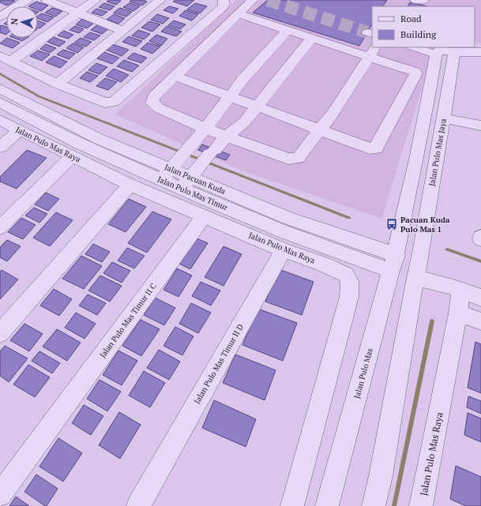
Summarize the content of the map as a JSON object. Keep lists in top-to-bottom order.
{
  "streets": {
    "street": [
      "Jalan Pulo Mas Raya",
      "Jalan Pulo Mas Jaya",
      "Jalan Pulo Mas Timur",
      "Jalan Pulo Mas Timur II C",
      "Jalan Pulo Mas Timur II D",
      "Jalan Pulo Mas"
    ]
  },
  "crossings": [
    ["Jalan Pulo Mas Raya", "Jalan Pulo Mas Timur"],
    ["Jalan Pulo Mas Raya", "Jalan Pulo Mas Timur II C"],
    ["Jalan Pulo Mas Raya", "Jalan Pulo Mas Timur II D"],
    ["Jalan Pulo Mas Timur", "Jalan Pulo Mas"]
  ],
  "places": {
    "bus stop": ["Pacuan Kuda Pulo Mas 1"]
  },
  "legend": ["Road", "Building"],
  "north": "left"
}
